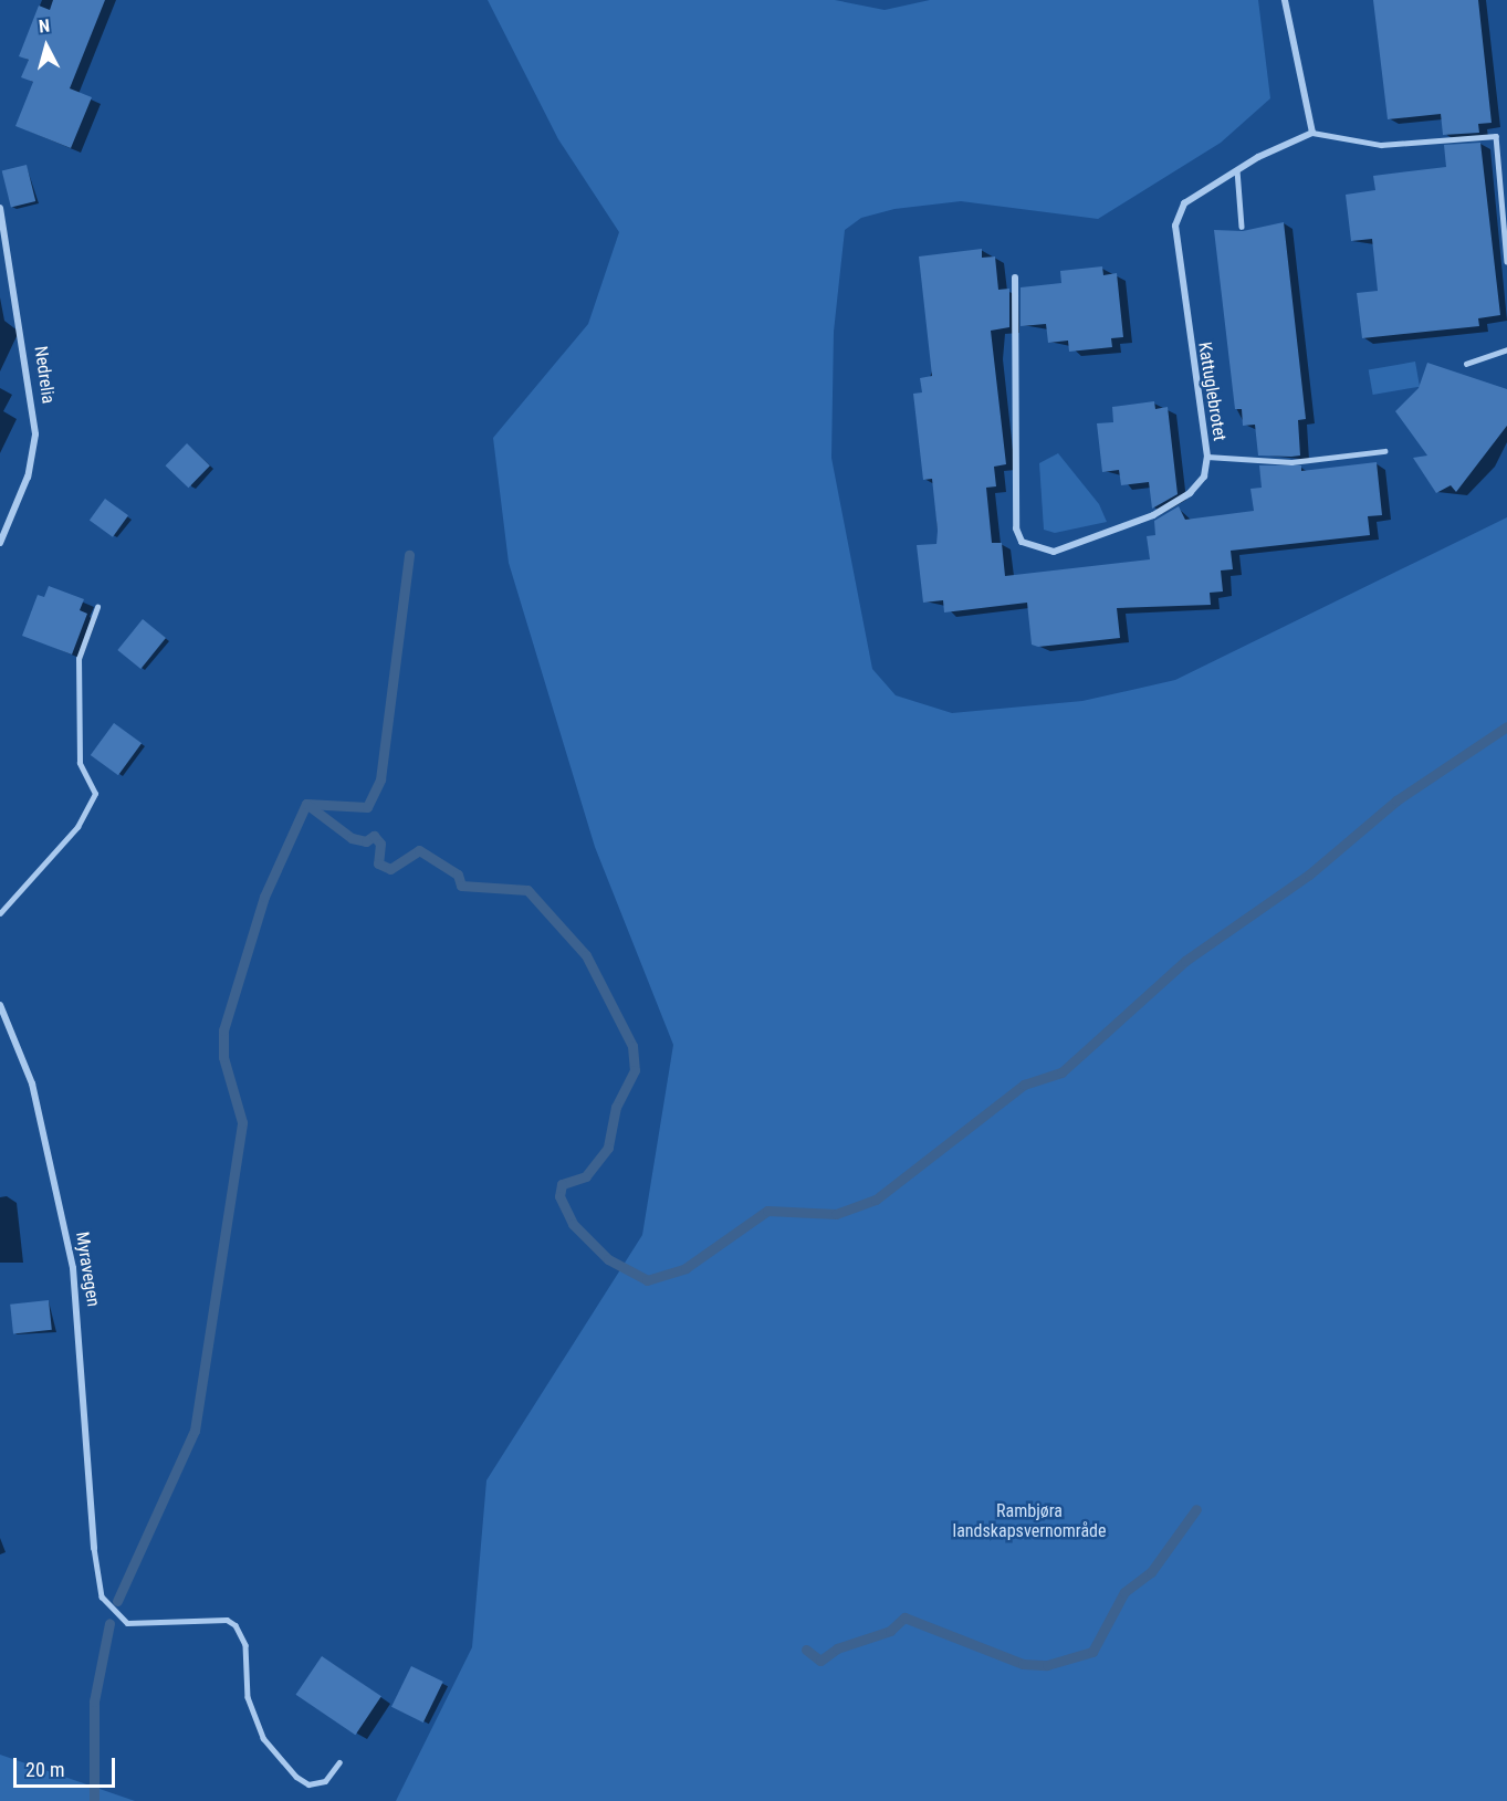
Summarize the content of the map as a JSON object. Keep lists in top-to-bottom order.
{
  "streets": {
    "street": ["Nedrelia", "Kattuglebrotet", "Myravegen"]
  },
  "parks": ["Rambjøra landskapsvernområde"],
  "scale_bar": "20 m",
  "north": "top"
}
